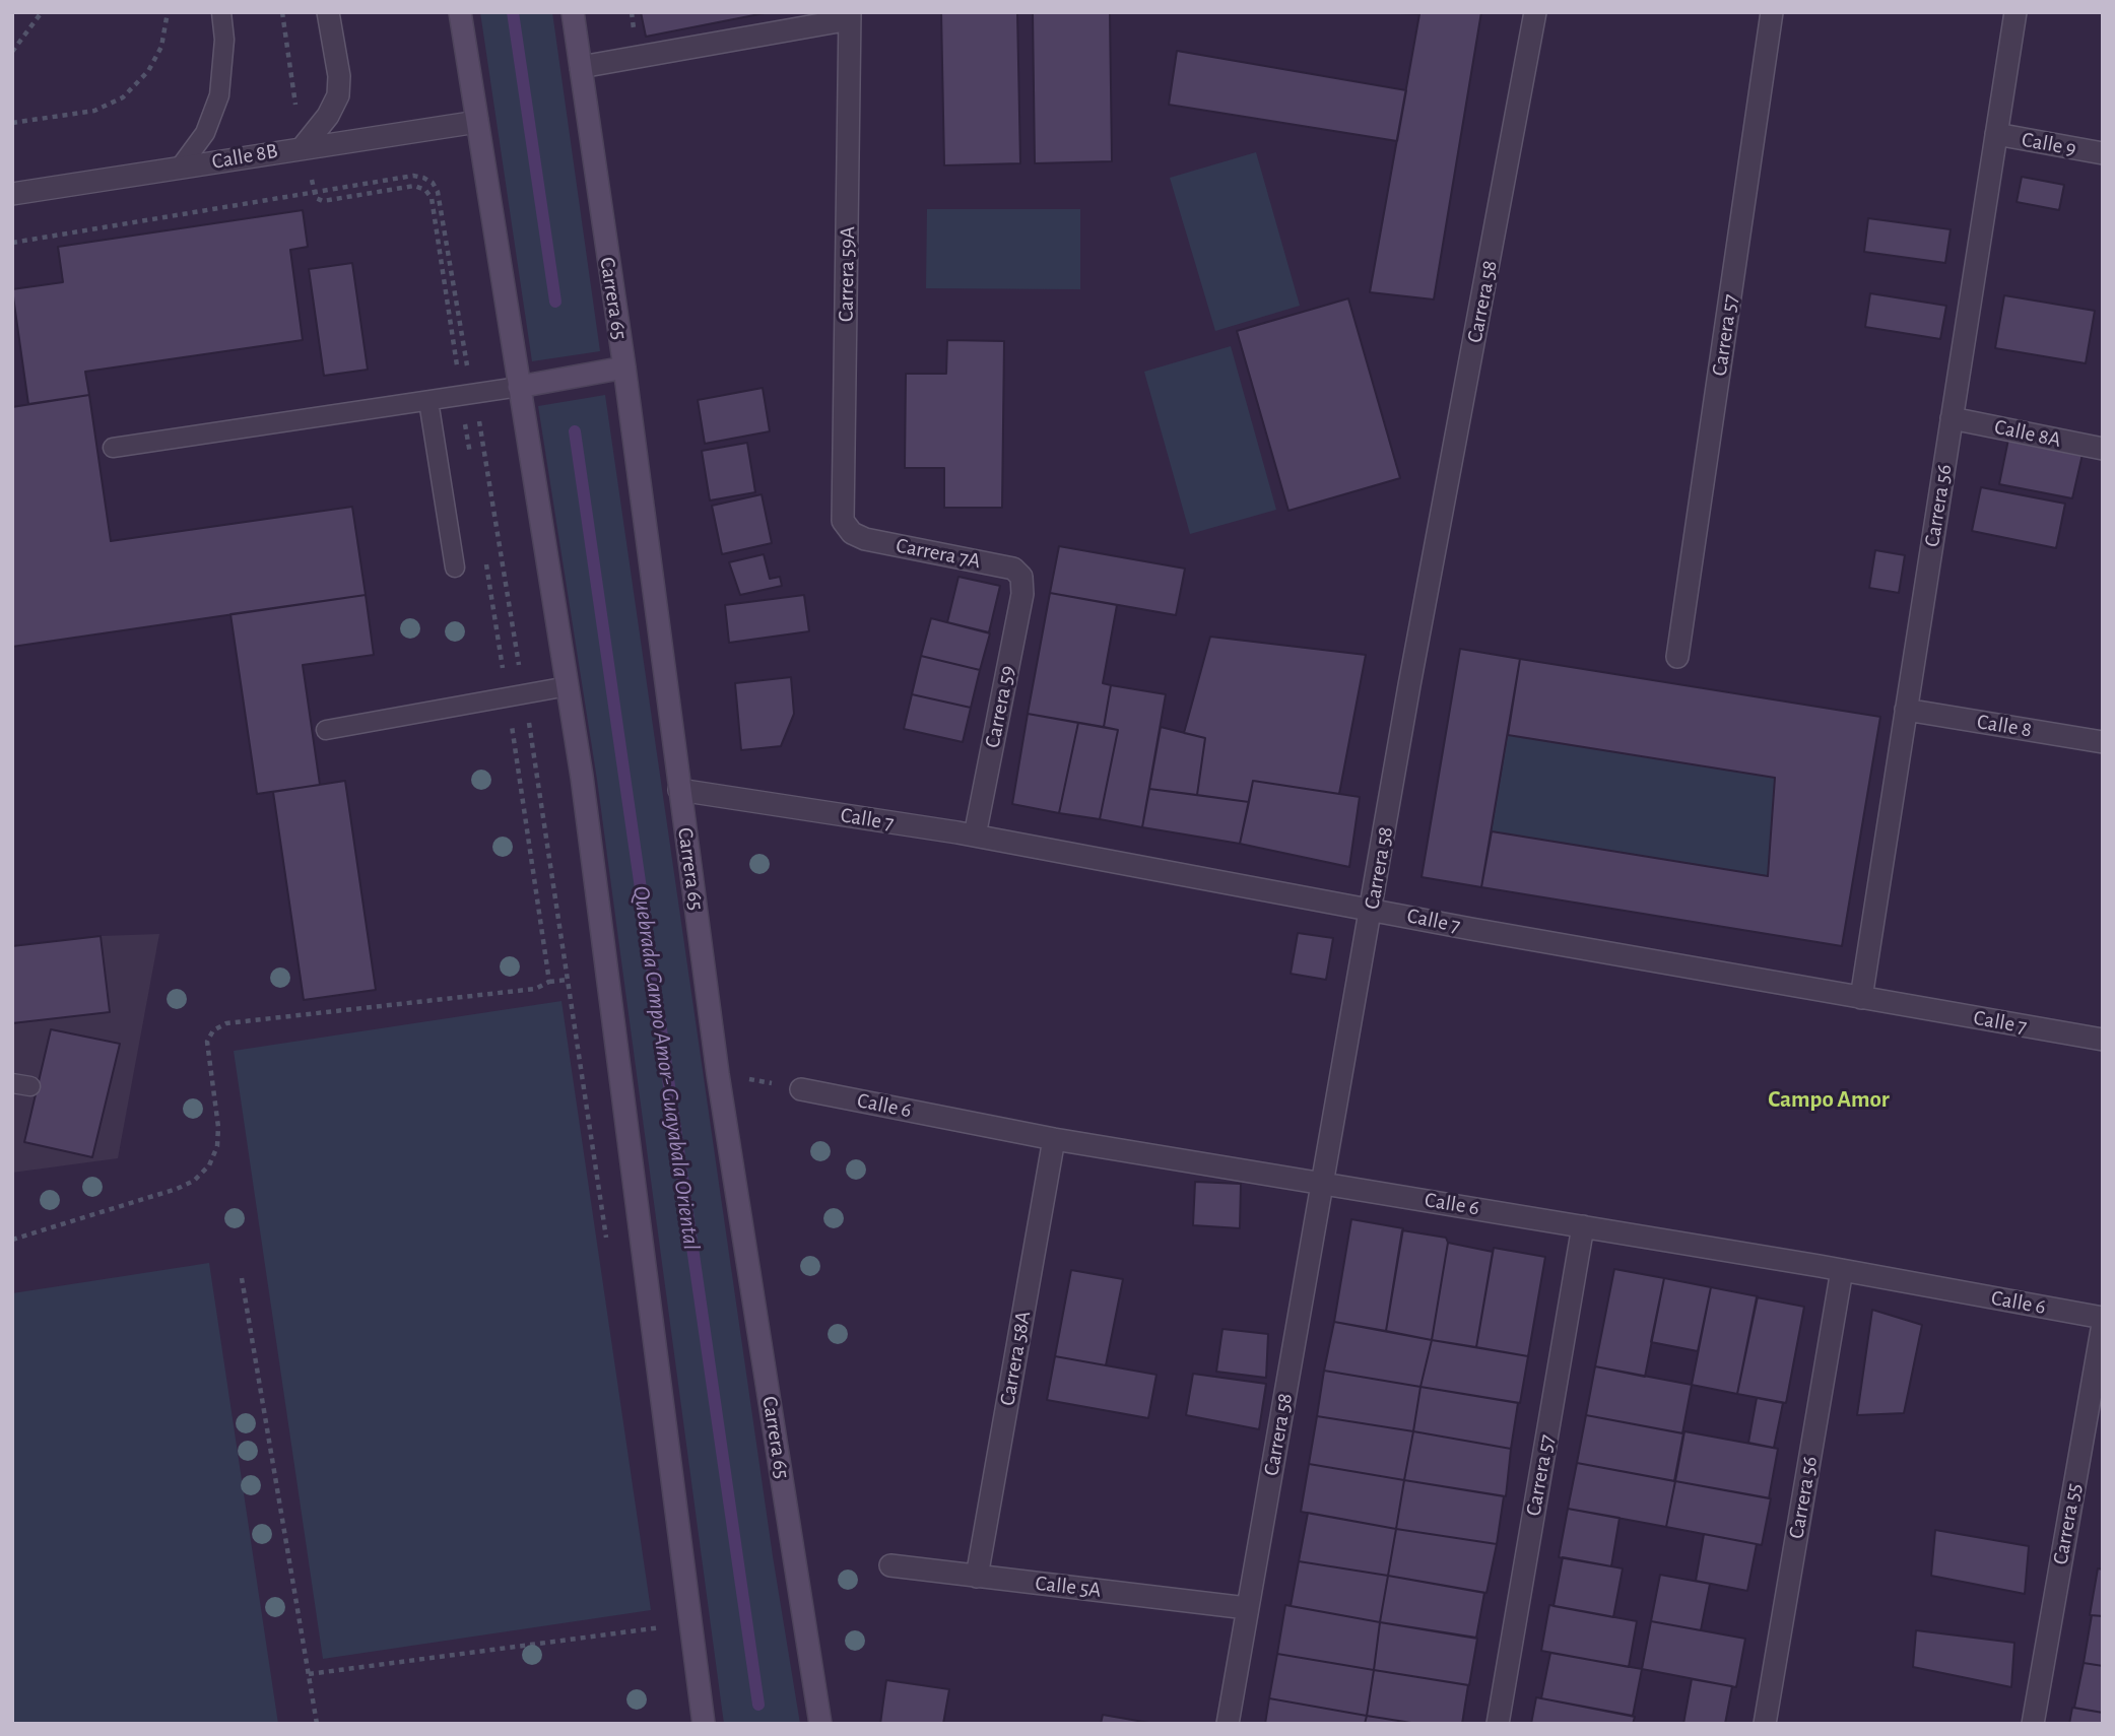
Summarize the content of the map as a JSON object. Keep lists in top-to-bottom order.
{
  "streets": {
    "main road": ["Carrera 65"],
    "street": [
      "Calle 9",
      "Calle 8B",
      "Carrera 59A",
      "Carrera 58",
      "Carrera 57",
      "Calle 8A",
      "Carrera 56",
      "Carrera 7A",
      "Carrera 59",
      "Calle 8",
      "Calle 7",
      "Calle 6",
      "Carrera 58A",
      "Carrera 55",
      "Calle 5A"
    ]
  },
  "crossings": [
    ["Calle 9", "Carrera 56"],
    ["Carrera 59A", "Carrera 7A"],
    ["Carrera 65", "Calle 7"],
    ["Carrera 58", "Calle 7"],
    ["Carrera 58", "Calle 6"],
    ["Carrera 58", "Calle 5A"],
    ["Carrera 57", "Calle 6"],
    ["Calle 8A", "Carrera 56"],
    ["Carrera 56", "Calle 8"],
    ["Carrera 56", "Calle 7"],
    ["Carrera 56", "Calle 6"],
    ["Carrera 7A", "Carrera 59"],
    ["Carrera 59", "Calle 7"],
    ["Calle 6", "Carrera 58A"],
    ["Calle 6", "Carrera 55"],
    ["Carrera 58A", "Calle 5A"]
  ],
  "districts": ["Campo Amor"],
  "water": ["Quebrada Campo Amor- Guayabala Oriental"]
}
